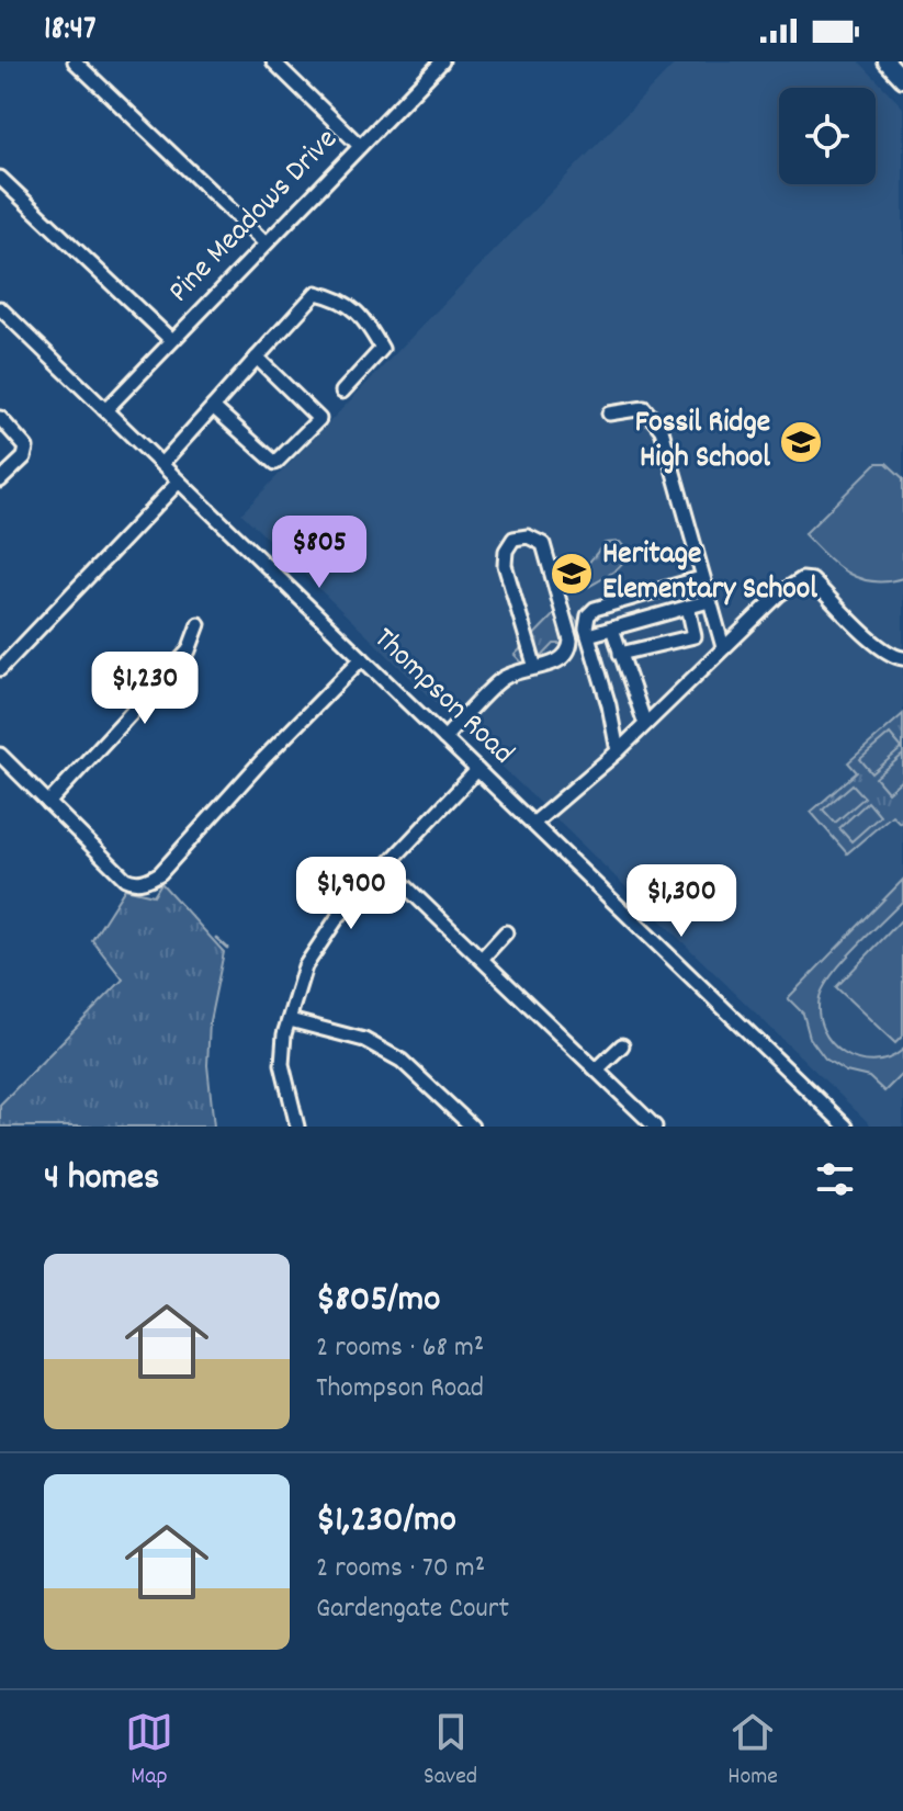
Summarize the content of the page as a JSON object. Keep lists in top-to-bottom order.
{
  "streets": {
    "street": ["Pine Meadows Drive", "Thompson Road"]
  },
  "crossings": [
    ["Pine Meadows Drive", "Thompson Road"]
  ],
  "places": {
    "school or university": ["Fossil Ridge High School", "Heritage Elementary School"]
  },
  "page": {
    "status": "18:47",
    "price": [
      "$805",
      "$1,230",
      "$1,900",
      "$1,300"
    ],
    "heading": "4 homes",
    "list": [
      {
        "name": "$805/mo",
        "note": "2 rooms · 68 m² · Thompson Road"
      },
      {
        "name": "$1,230/mo",
        "note": "2 rooms · 70 m² · Gardengate Court"
      }
    ],
    "tabs": ["Map", "Saved", "Home"]
  }
}
